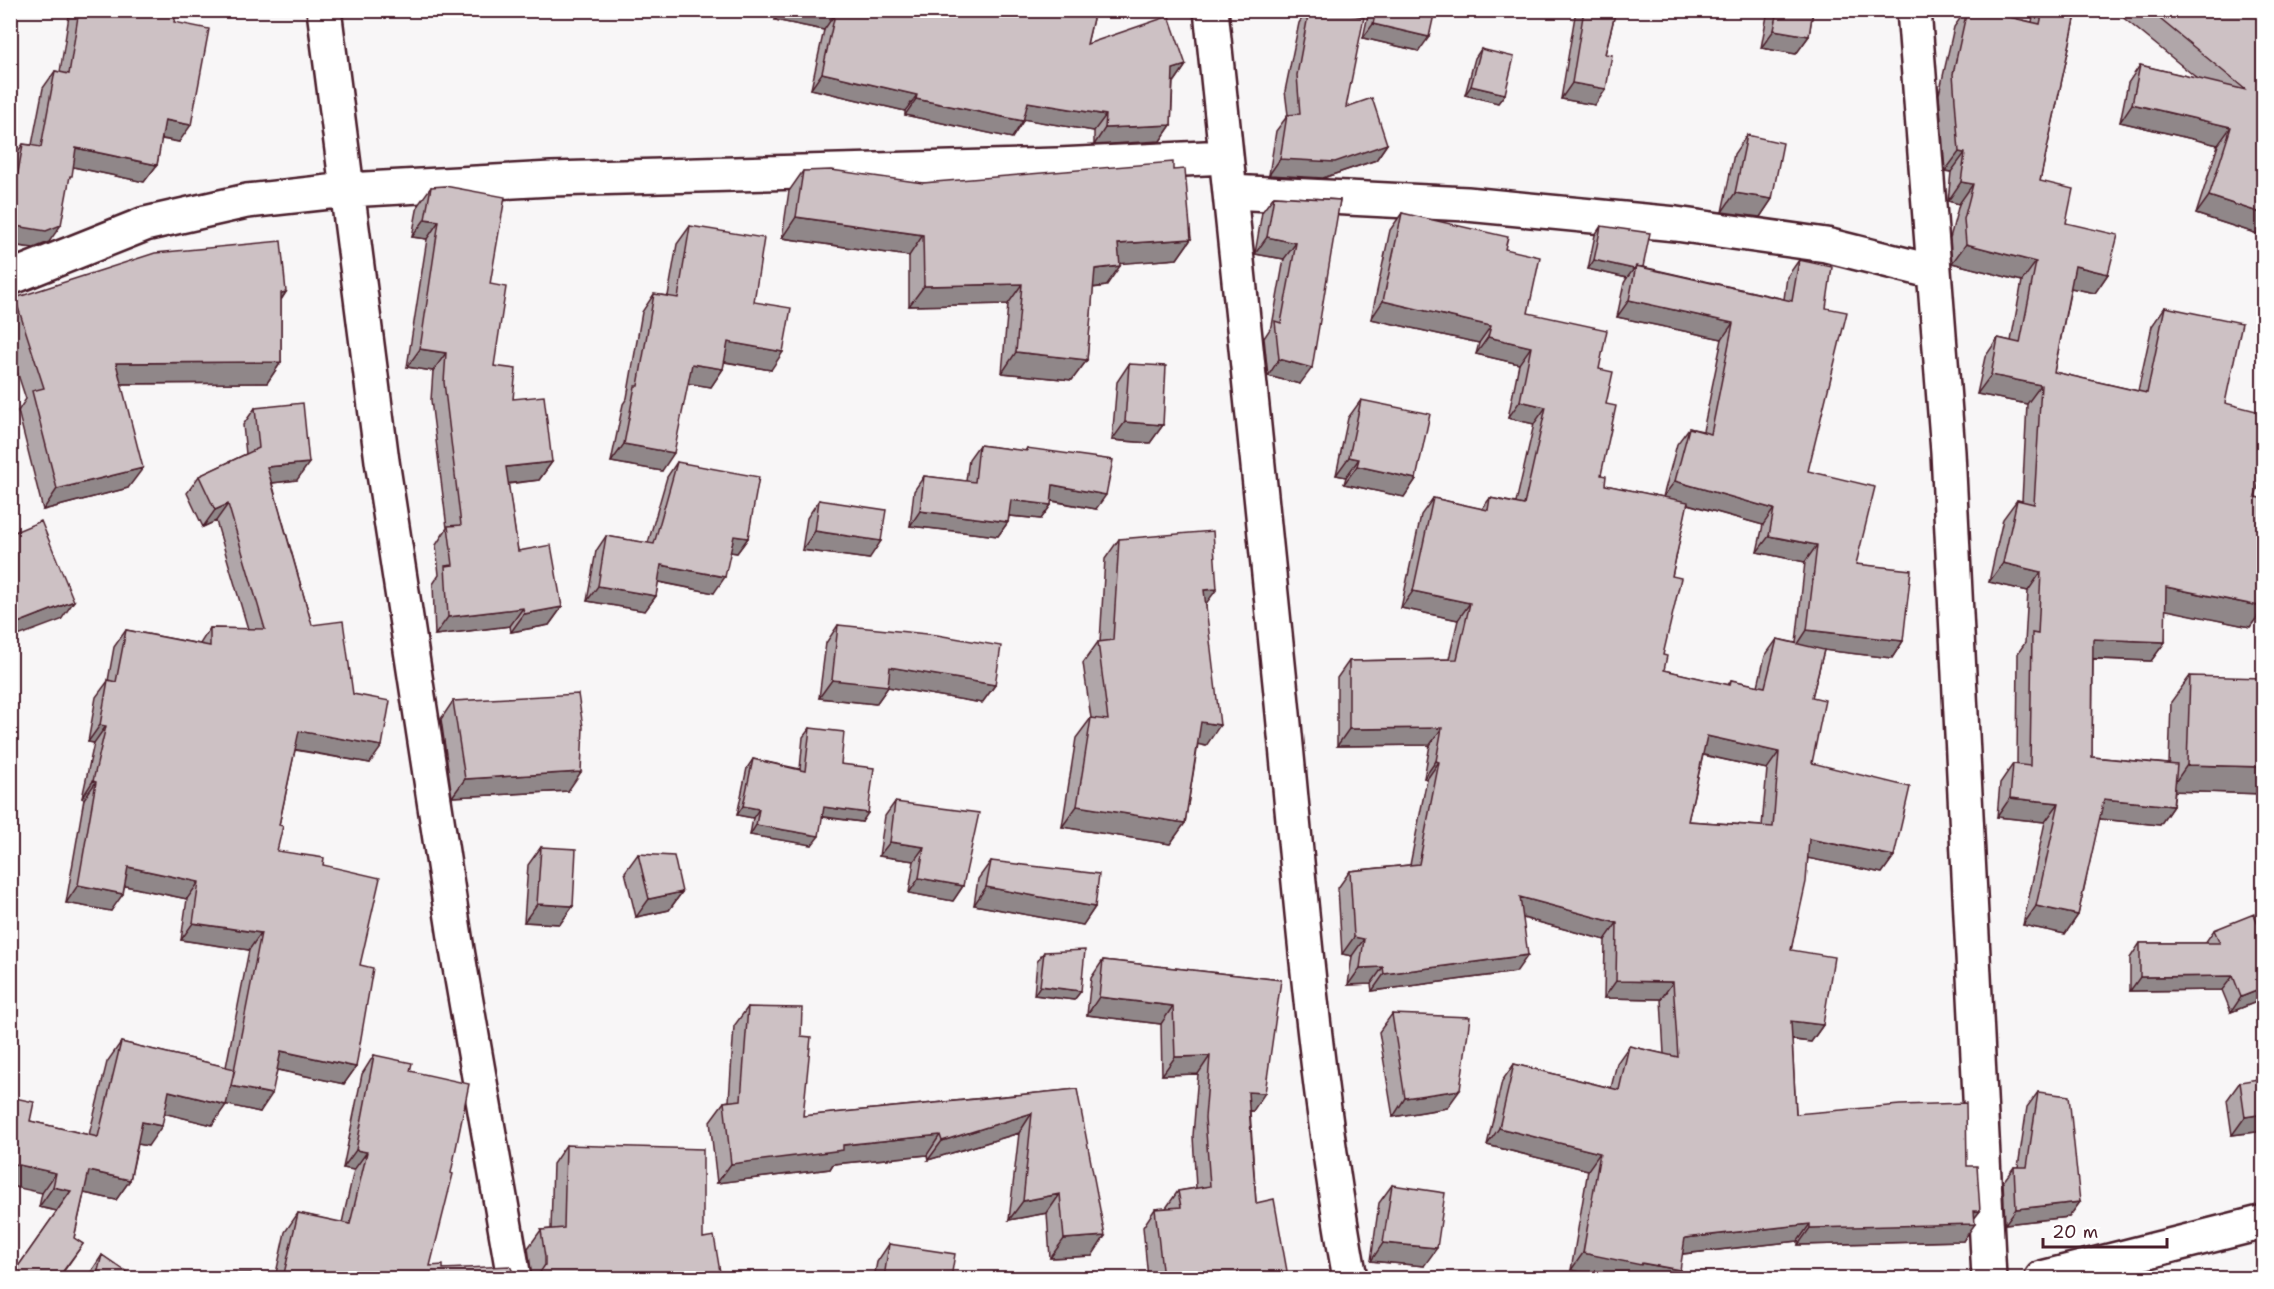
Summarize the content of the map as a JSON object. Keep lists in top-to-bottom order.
{
  "scale_bar": "20 m"
}
